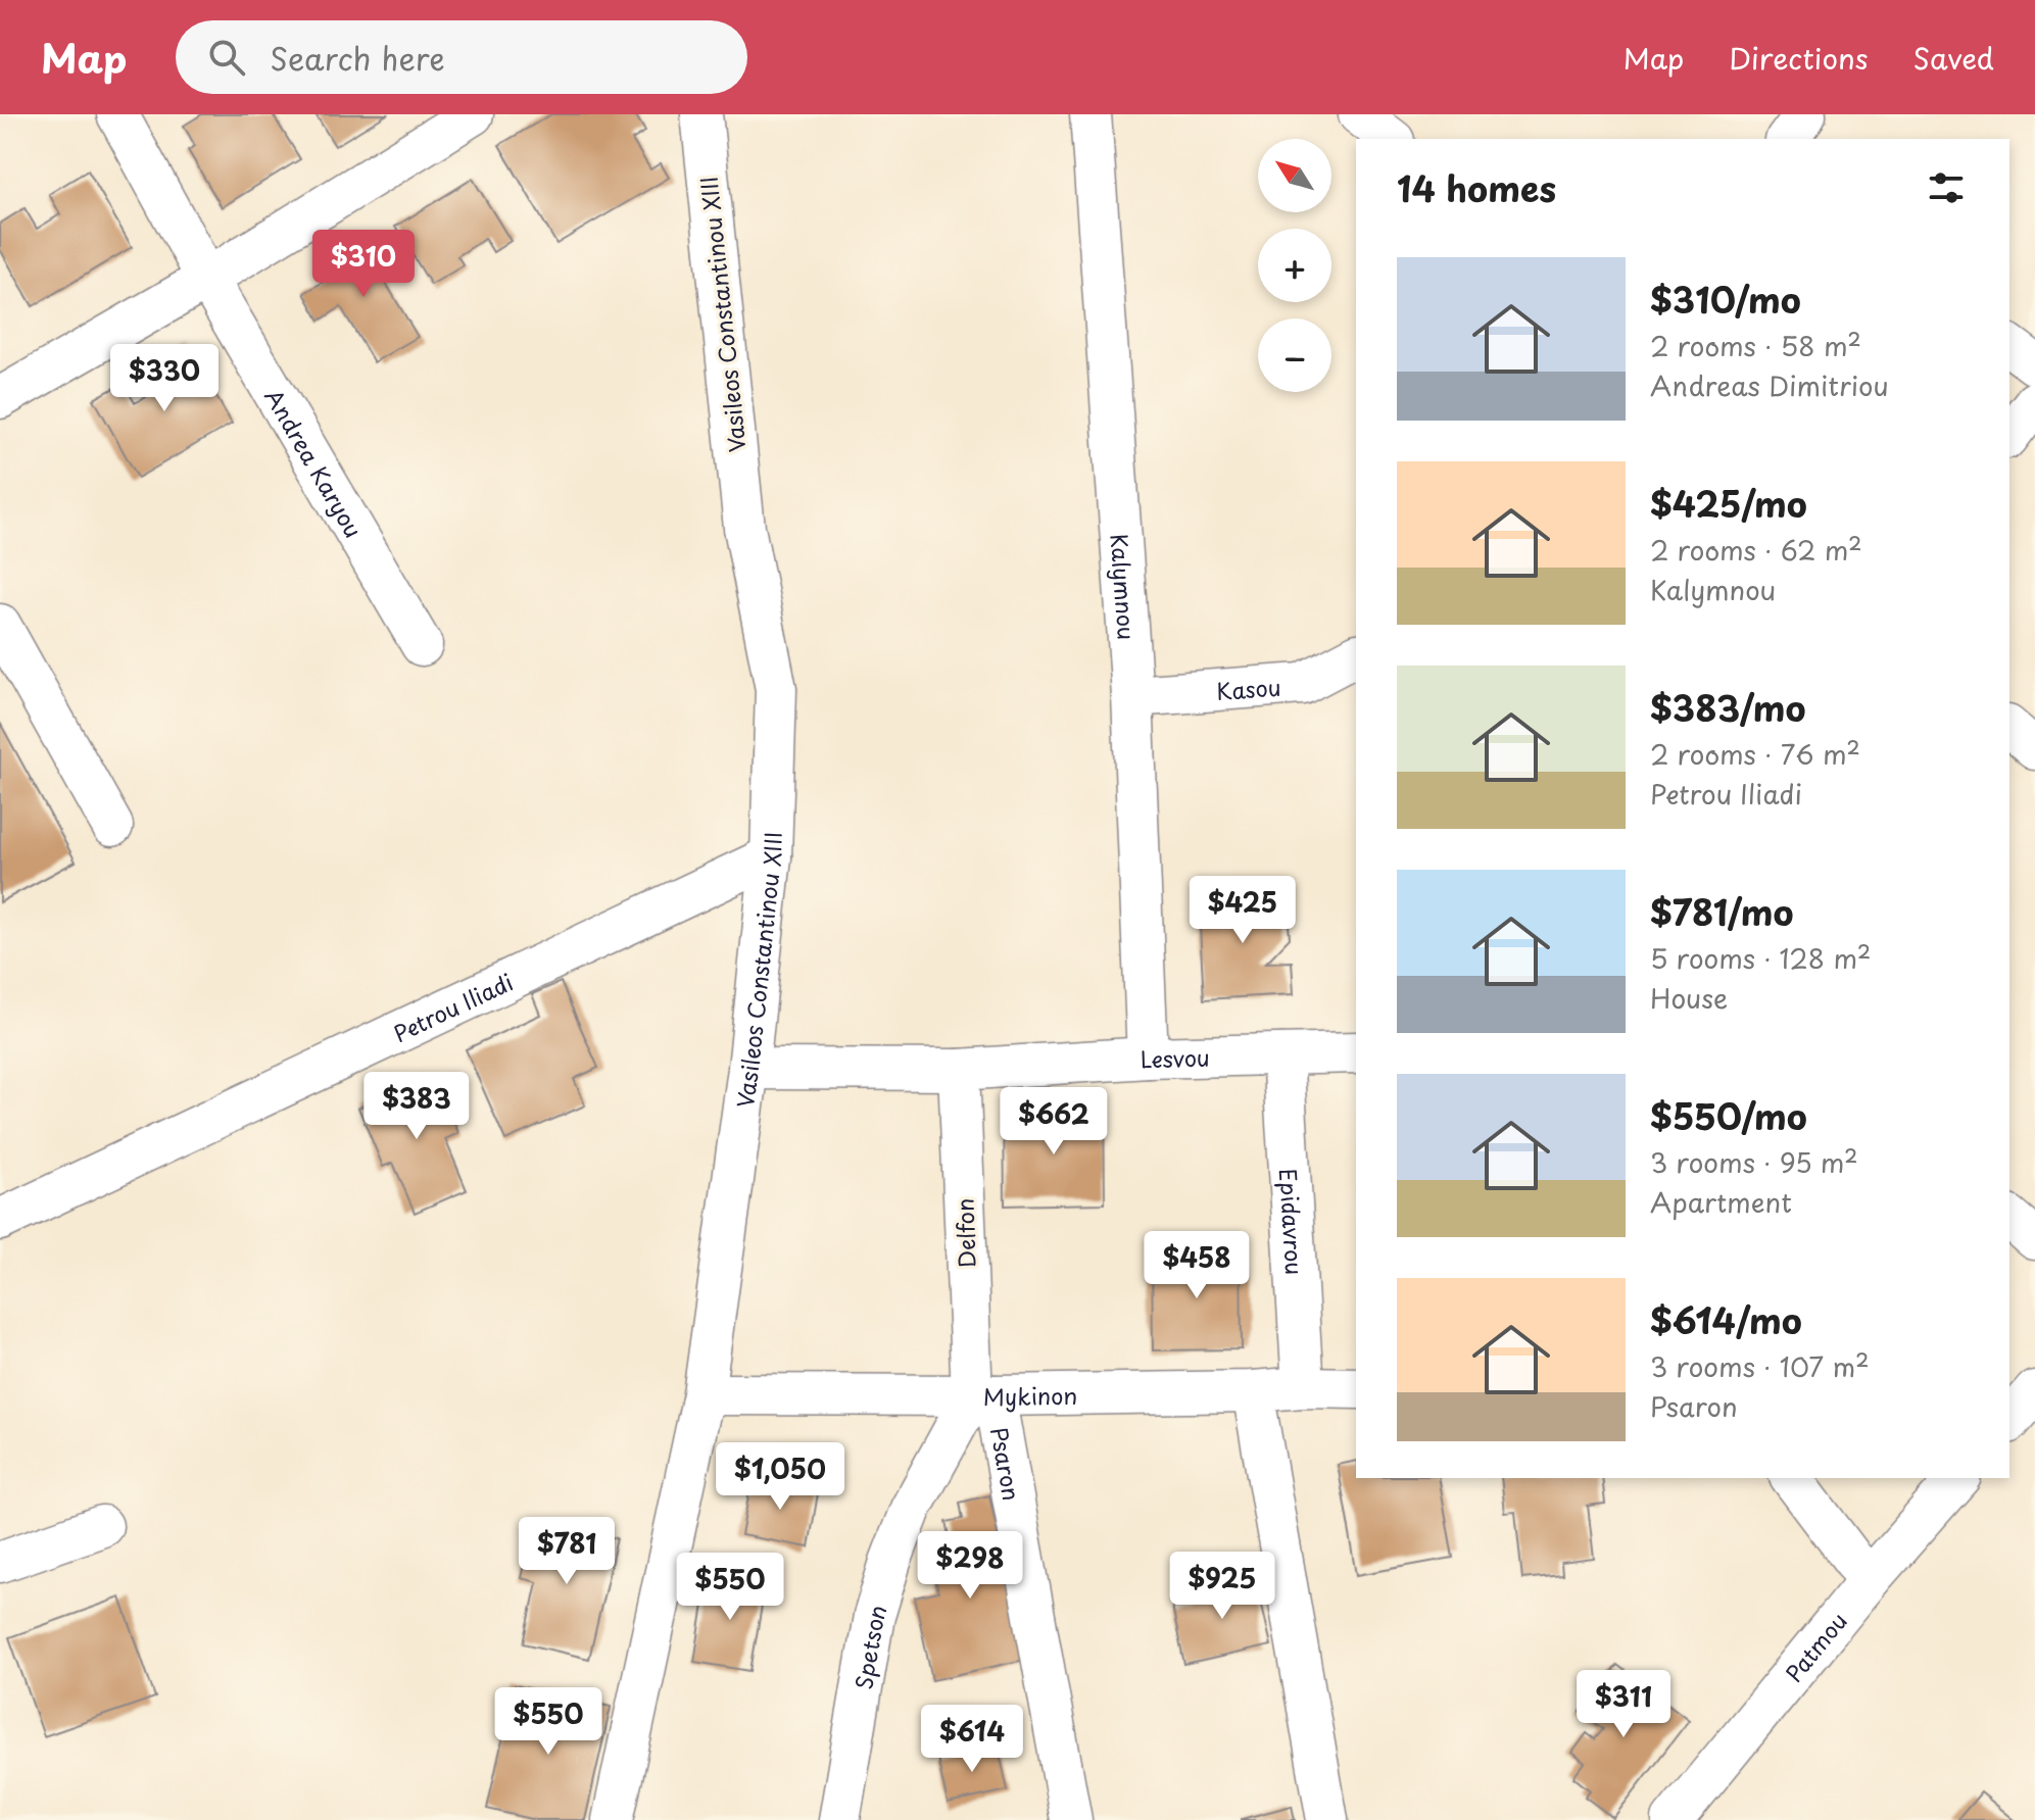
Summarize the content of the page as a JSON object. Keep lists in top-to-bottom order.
{
  "streets": {
    "street": [
      "Vasileos Constantinou XIII",
      "Andrea Karyou",
      "Kalymnou",
      "Kasou",
      "Petrou Iliadi",
      "Lesvou",
      "Epidavrou",
      "Delfon",
      "Mykinon",
      "Psaron",
      "Patmou",
      "Spetson"
    ]
  },
  "crossings": [
    ["Vasileos Constantinou XIII", "Petrou Iliadi"],
    ["Vasileos Constantinou XIII", "Lesvou"],
    ["Vasileos Constantinou XIII", "Mykinon"],
    ["Kalymnou", "Kasou"],
    ["Kalymnou", "Lesvou"],
    ["Lesvou", "Epidavrou"],
    ["Lesvou", "Delfon"],
    ["Epidavrou", "Mykinon"],
    ["Delfon", "Mykinon"],
    ["Delfon", "Psaron"],
    ["Delfon", "Spetson"],
    ["Mykinon", "Psaron"],
    ["Mykinon", "Spetson"],
    ["Psaron", "Spetson"]
  ],
  "north": "top left",
  "page": {
    "header": "Map",
    "search": "Search here",
    "nav": ["Map", "Directions", "Saved"],
    "map_buttons": ["+", "−"],
    "heading": "14 homes",
    "price": [
      "$310",
      "$330",
      "$425",
      "$383",
      "$662",
      "$458",
      "$1,050",
      "$781",
      "$298",
      "$925",
      "$550",
      "$311",
      "$550",
      "$614"
    ],
    "list": [
      {
        "name": "$310/mo",
        "note": "2 rooms · 58 m² · Andreas Dimitriou"
      },
      {
        "name": "$425/mo",
        "note": "2 rooms · 62 m² · Kalymnou"
      },
      {
        "name": "$383/mo",
        "note": "2 rooms · 76 m² · Petrou Iliadi"
      },
      {
        "name": "$781/mo",
        "note": "5 rooms · 128 m² · House"
      },
      {
        "name": "$550/mo",
        "note": "3 rooms · 95 m² · Apartment"
      },
      {
        "name": "$614/mo",
        "note": "3 rooms · 107 m² · Psaron"
      }
    ]
  }
}
